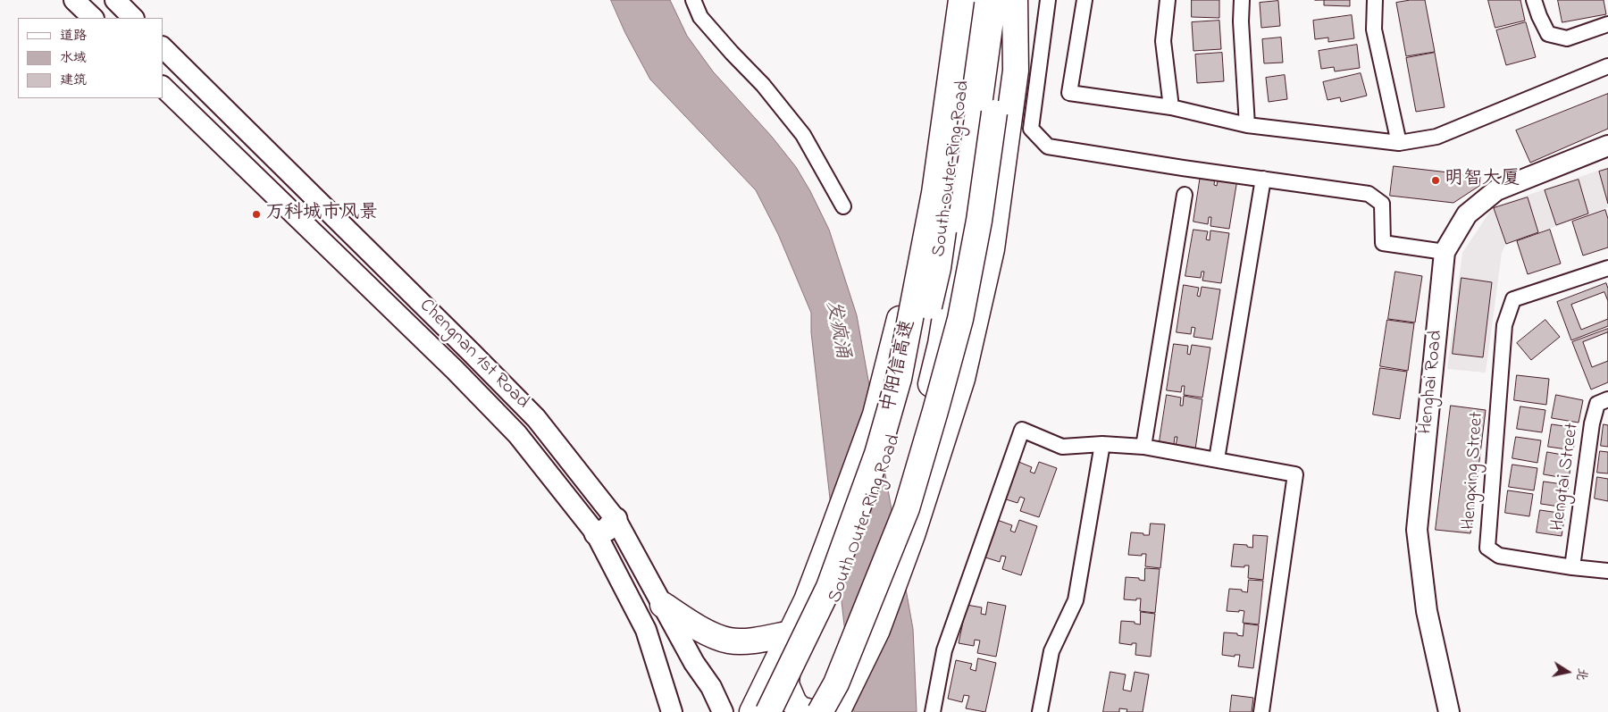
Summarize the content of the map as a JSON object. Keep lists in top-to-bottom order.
{
  "streets": {
    "highway": ["South Outer Ring Road", "中阳信高速"],
    "main road": ["Chengnan 1st Road", "Henghai Road"],
    "street": ["Hengxing Street", "Hengtai Street"]
  },
  "crossings": [
    ["Hengxing Street", "Hengtai Street"]
  ],
  "water": ["发疯涌"],
  "places": ["明智大厦", "万科城市风景"],
  "legend": ["道路", "水域", "建筑"],
  "north": "right"
}
